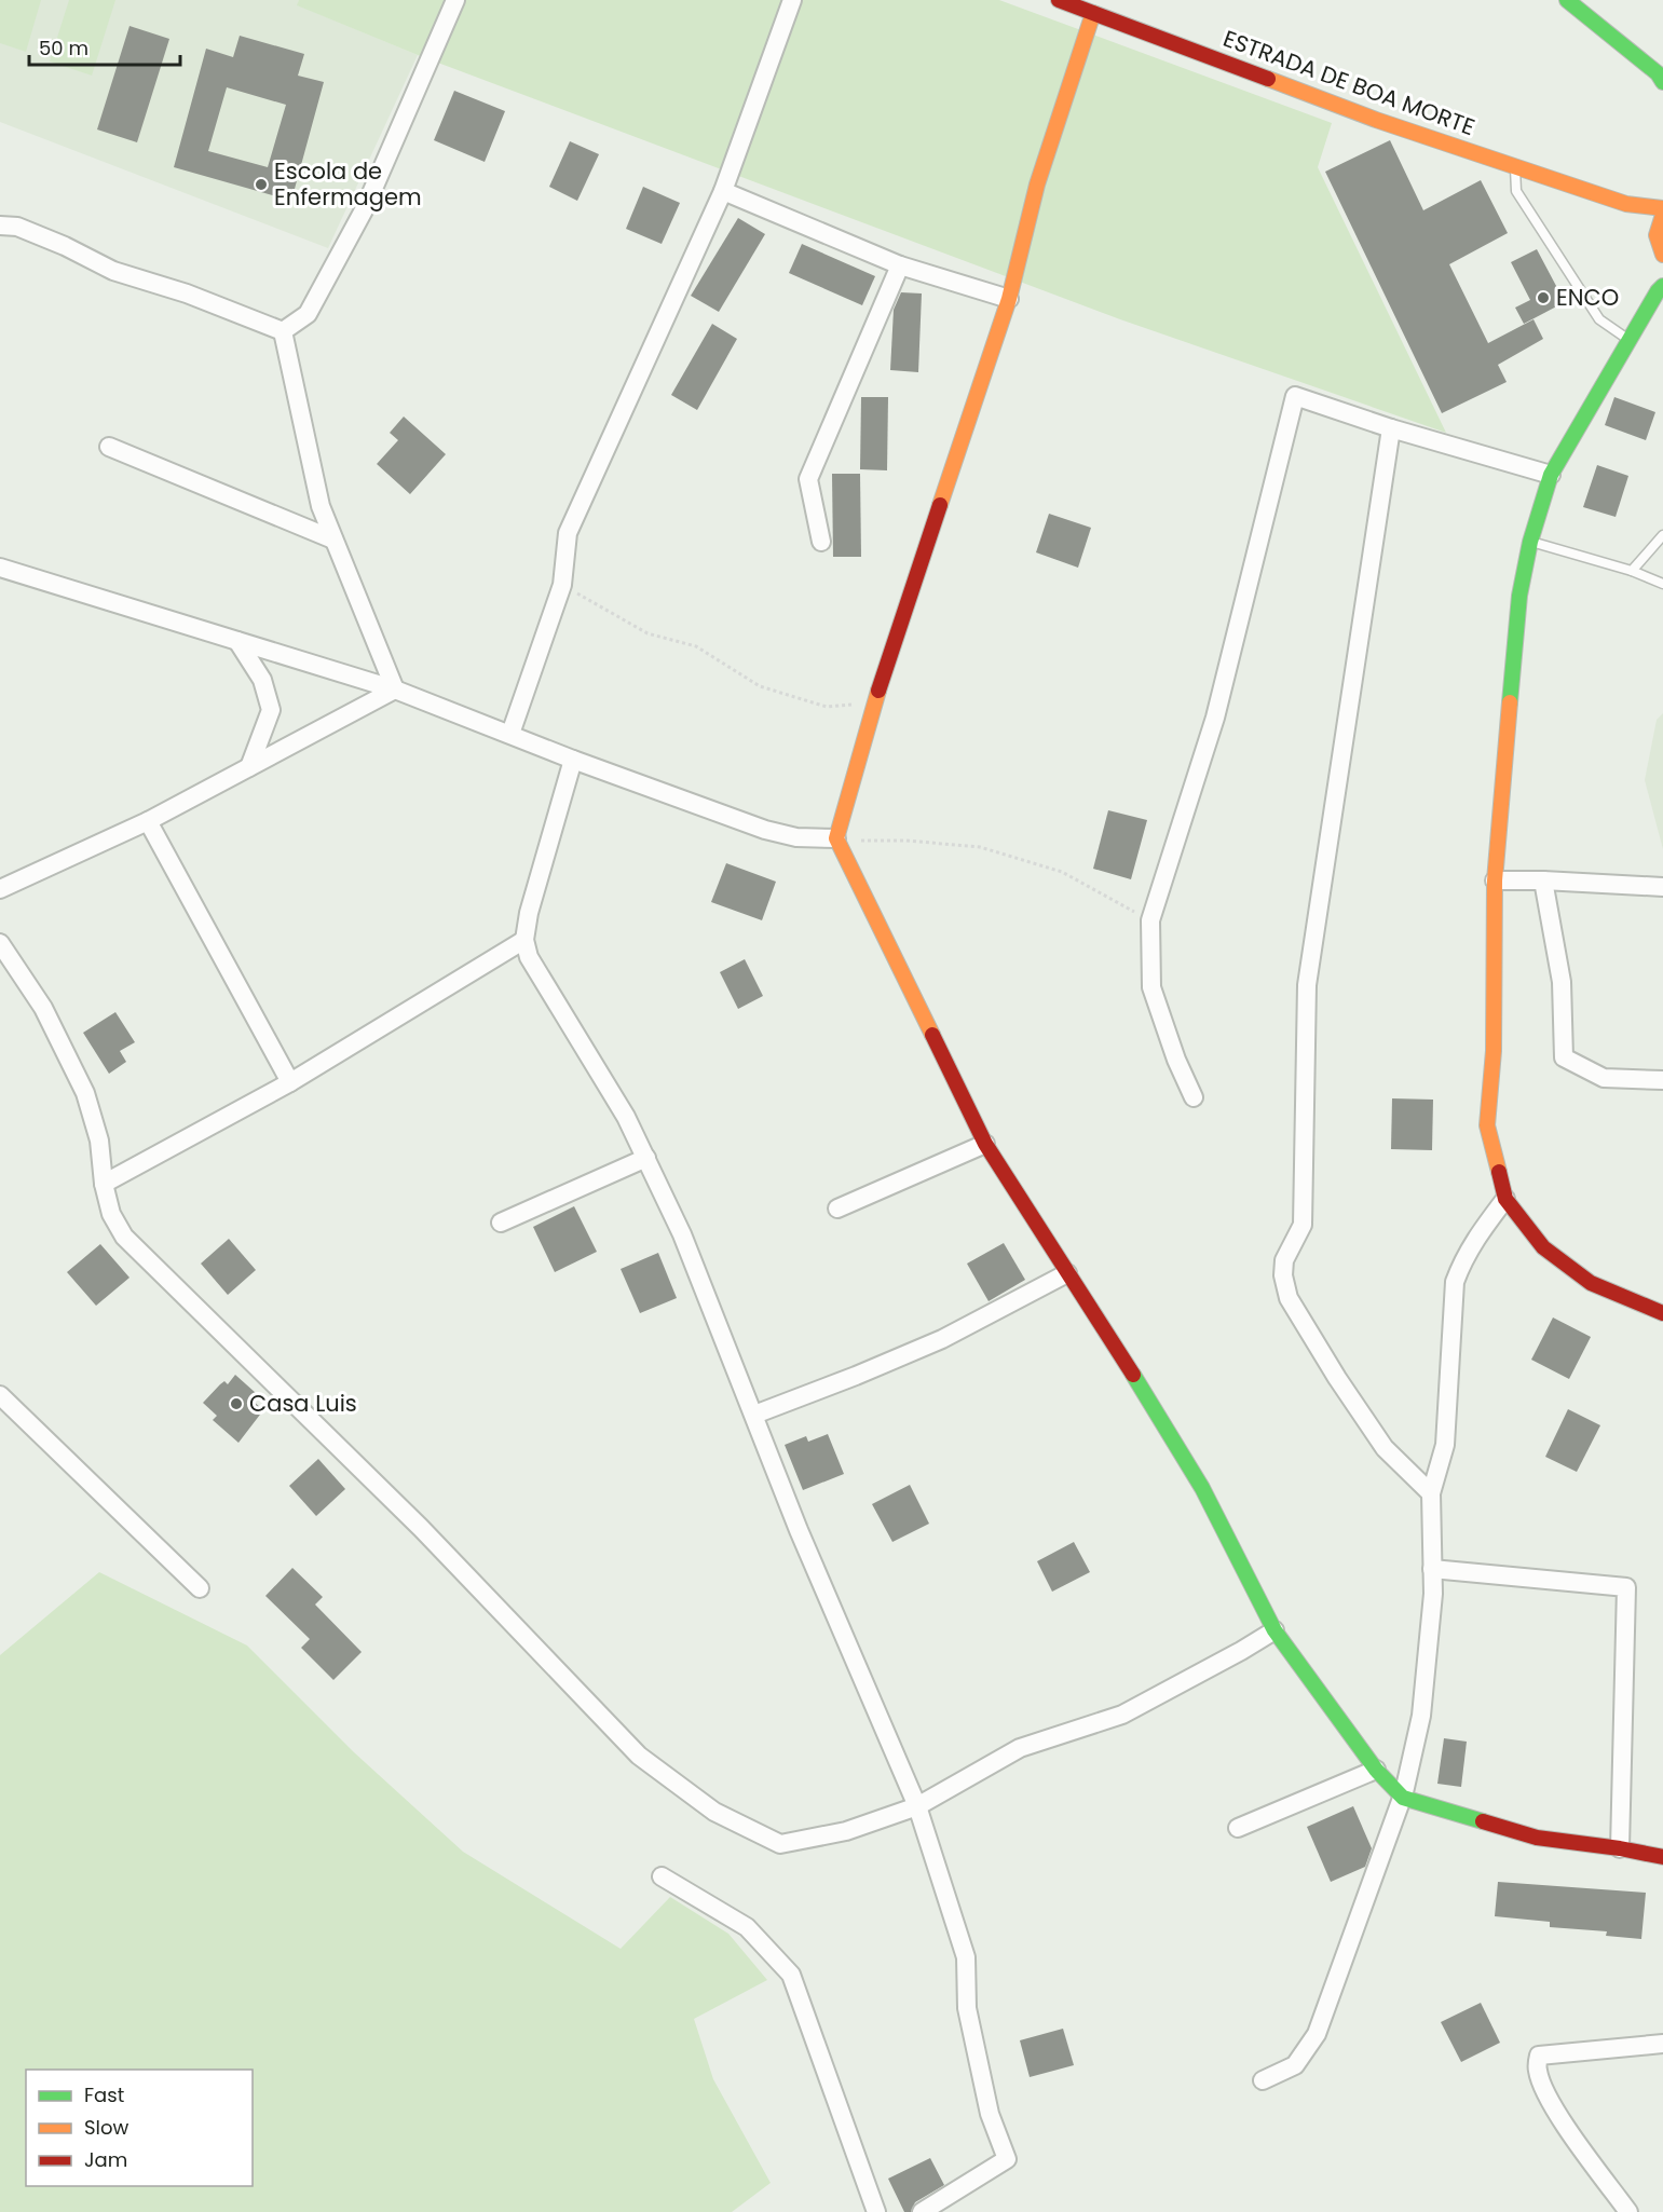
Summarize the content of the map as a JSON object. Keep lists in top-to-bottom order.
{
  "streets": {
    "street": ["ESTRADA DE BOA MORTE"]
  },
  "places": ["Escola de Enfermagem", "ENCO", "Casa Luis"],
  "legend": ["Fast", "Slow", "Jam"],
  "scale_bar": "50 m"
}
